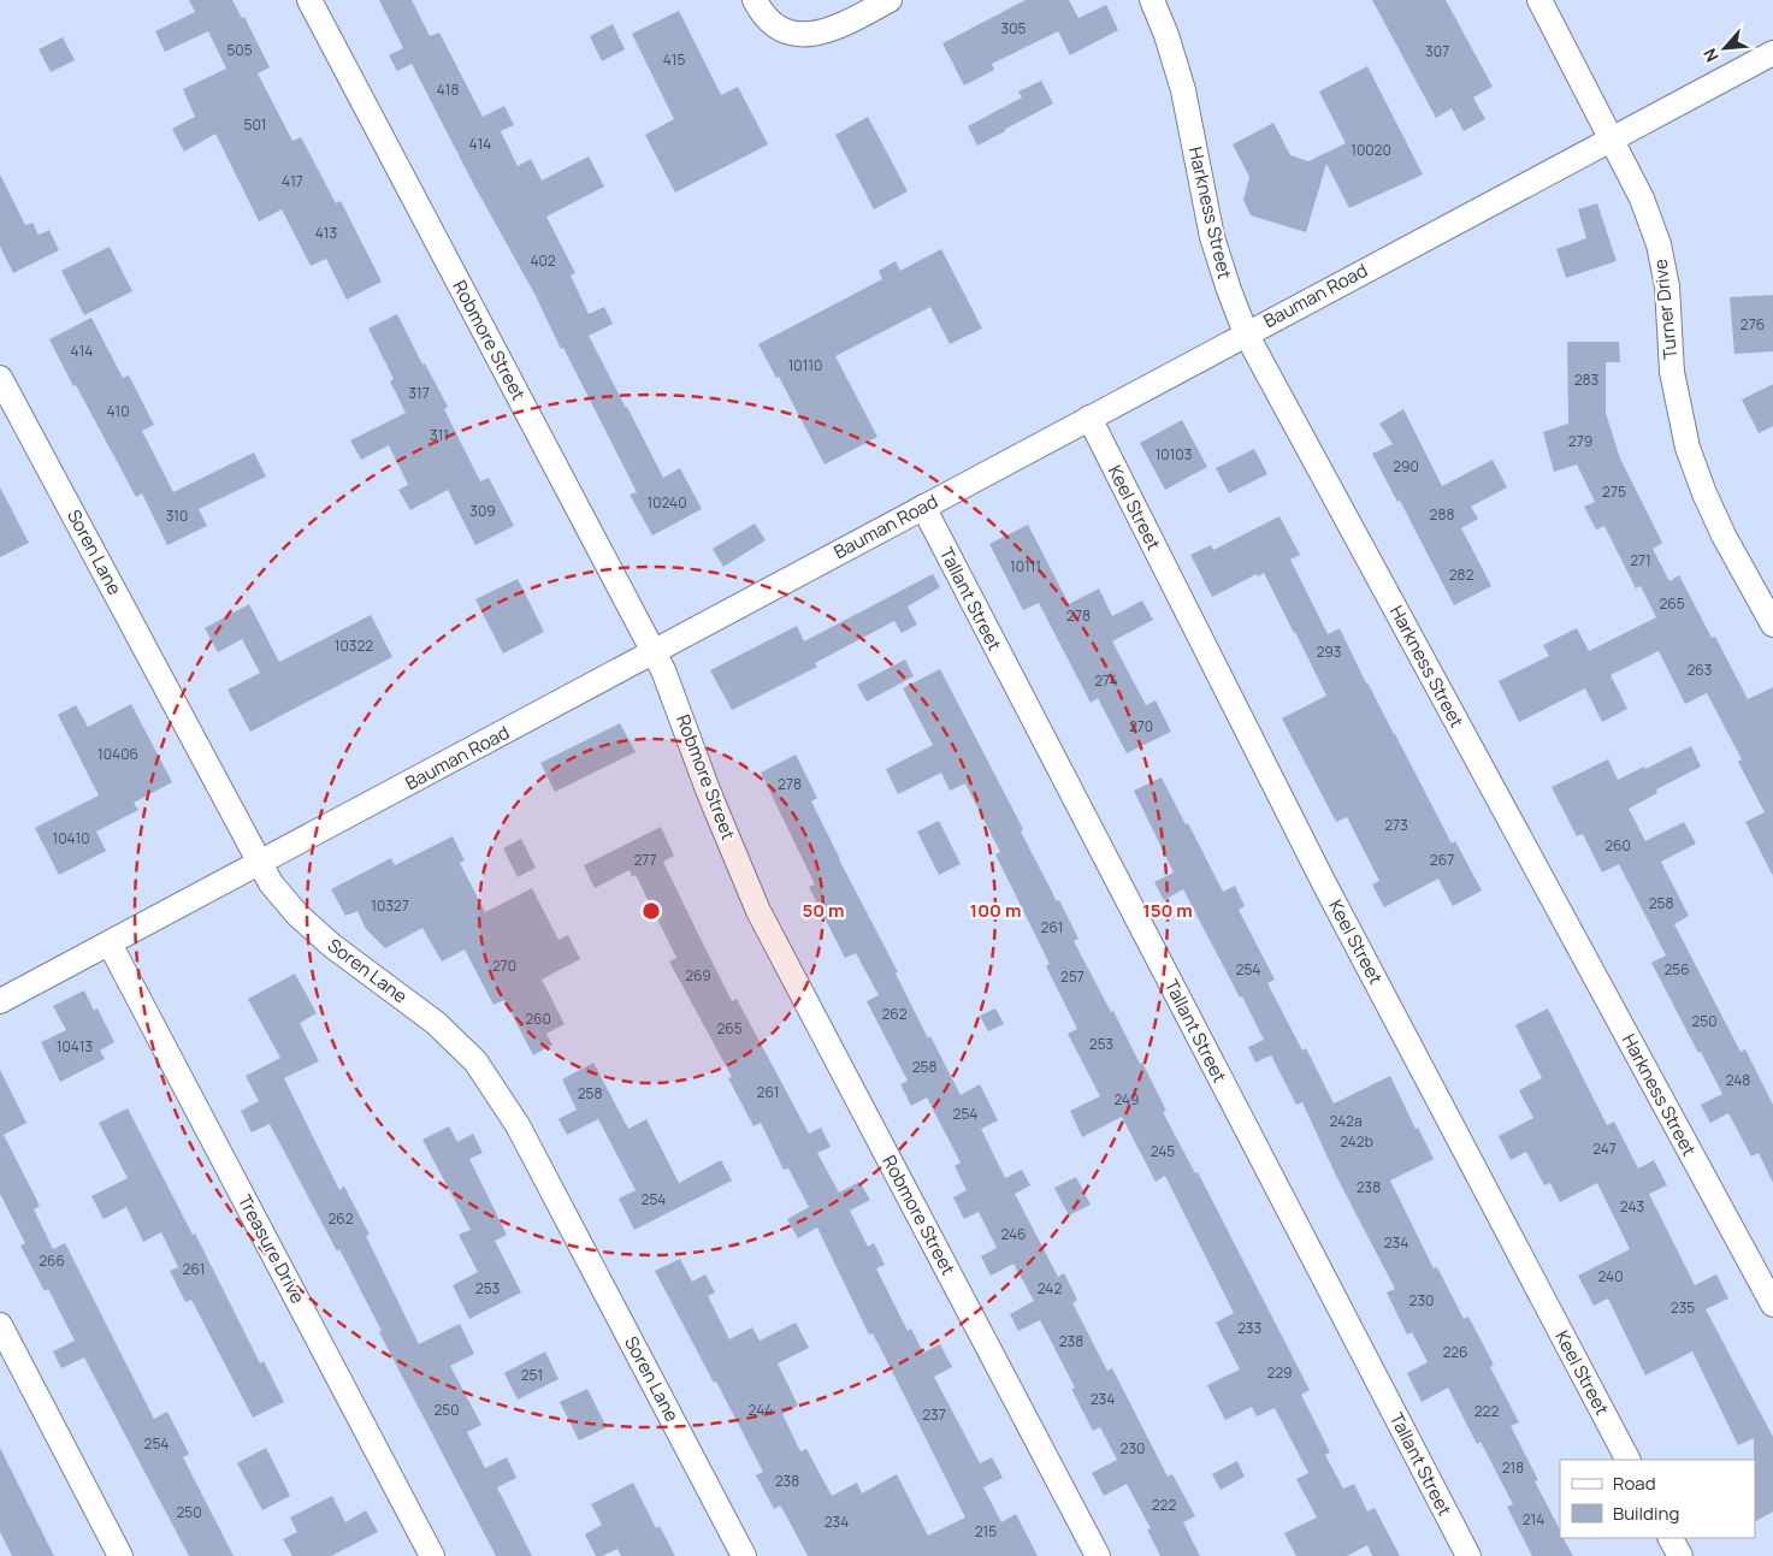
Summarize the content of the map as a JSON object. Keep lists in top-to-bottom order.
{
  "streets": {
    "street": [
      "Harkness Street",
      "Bauman Road",
      "Turner Drive",
      "Robmore Street",
      "Keel Street",
      "Soren Lane",
      "Tallant Street",
      "Treasure Drive"
    ]
  },
  "crossings": [
    ["Harkness Street", "Bauman Road"],
    ["Bauman Road", "Turner Drive"],
    ["Bauman Road", "Robmore Street"],
    ["Bauman Road", "Keel Street"],
    ["Bauman Road", "Soren Lane"],
    ["Bauman Road", "Tallant Street"],
    ["Bauman Road", "Treasure Drive"]
  ],
  "house_numbers": [
    "305",
    "505",
    "307",
    "415",
    "418",
    "501",
    "414",
    "10020",
    "417",
    "413",
    "402",
    "276",
    "414",
    "10110",
    "283",
    "317",
    "410",
    "311",
    "279",
    "10103",
    "290",
    "275",
    "10240",
    "309",
    "288",
    "310",
    "271",
    "10111",
    "282",
    "265",
    "278",
    "10322",
    "293",
    "263",
    "274",
    "270",
    "10406",
    "278",
    "273",
    "10410",
    "260",
    "277",
    "267",
    "258",
    "10327",
    "261",
    "270",
    "254",
    "256",
    "269",
    "257",
    "262",
    "260",
    "250",
    "265",
    "253",
    "10413",
    "258",
    "248",
    "261",
    "258",
    "249",
    "254",
    "242a",
    "242b",
    "247",
    "245",
    "238",
    "254",
    "243",
    "262",
    "246",
    "234",
    "266",
    "261",
    "240",
    "253",
    "242",
    "230",
    "235",
    "233",
    "238",
    "226",
    "229",
    "251",
    "234",
    "250",
    "244",
    "222",
    "237",
    "254",
    "230",
    "218",
    "238",
    "222",
    "250",
    "214",
    "234",
    "215"
  ],
  "legend": ["Road", "Building"],
  "north": "bottom left",
  "rings": ["50 m", "100 m", "150 m"]
}
